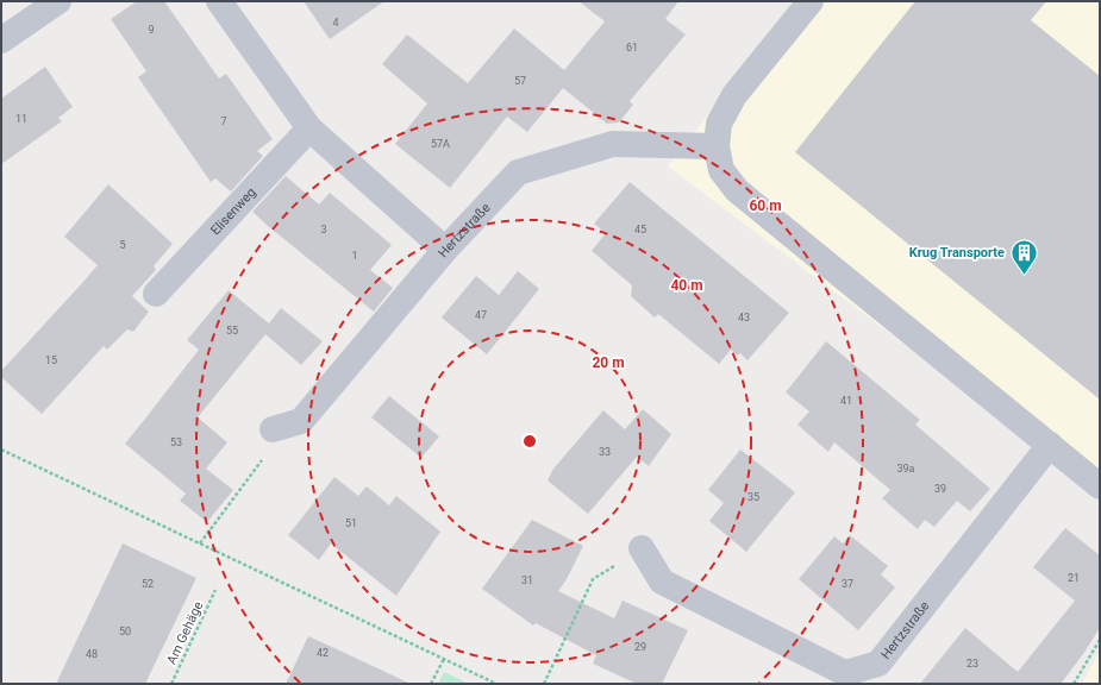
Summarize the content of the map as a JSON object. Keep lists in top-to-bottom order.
{
  "streets": {
    "street": ["Elisenweg", "Hertzstraße"],
    "path": ["Am Gehäge"]
  },
  "places": {
    "building": ["Krug Transporte"]
  },
  "house_numbers": [
    "4",
    "9",
    "61",
    "57",
    "11",
    "7",
    "57A",
    "3",
    "45",
    "5",
    "1",
    "47",
    "43",
    "55",
    "15",
    "41",
    "53",
    "33",
    "39a",
    "39",
    "35",
    "51",
    "21",
    "31",
    "52",
    "37",
    "50",
    "29",
    "42",
    "48",
    "23"
  ],
  "rings": ["60 m", "40 m", "20 m"]
}
